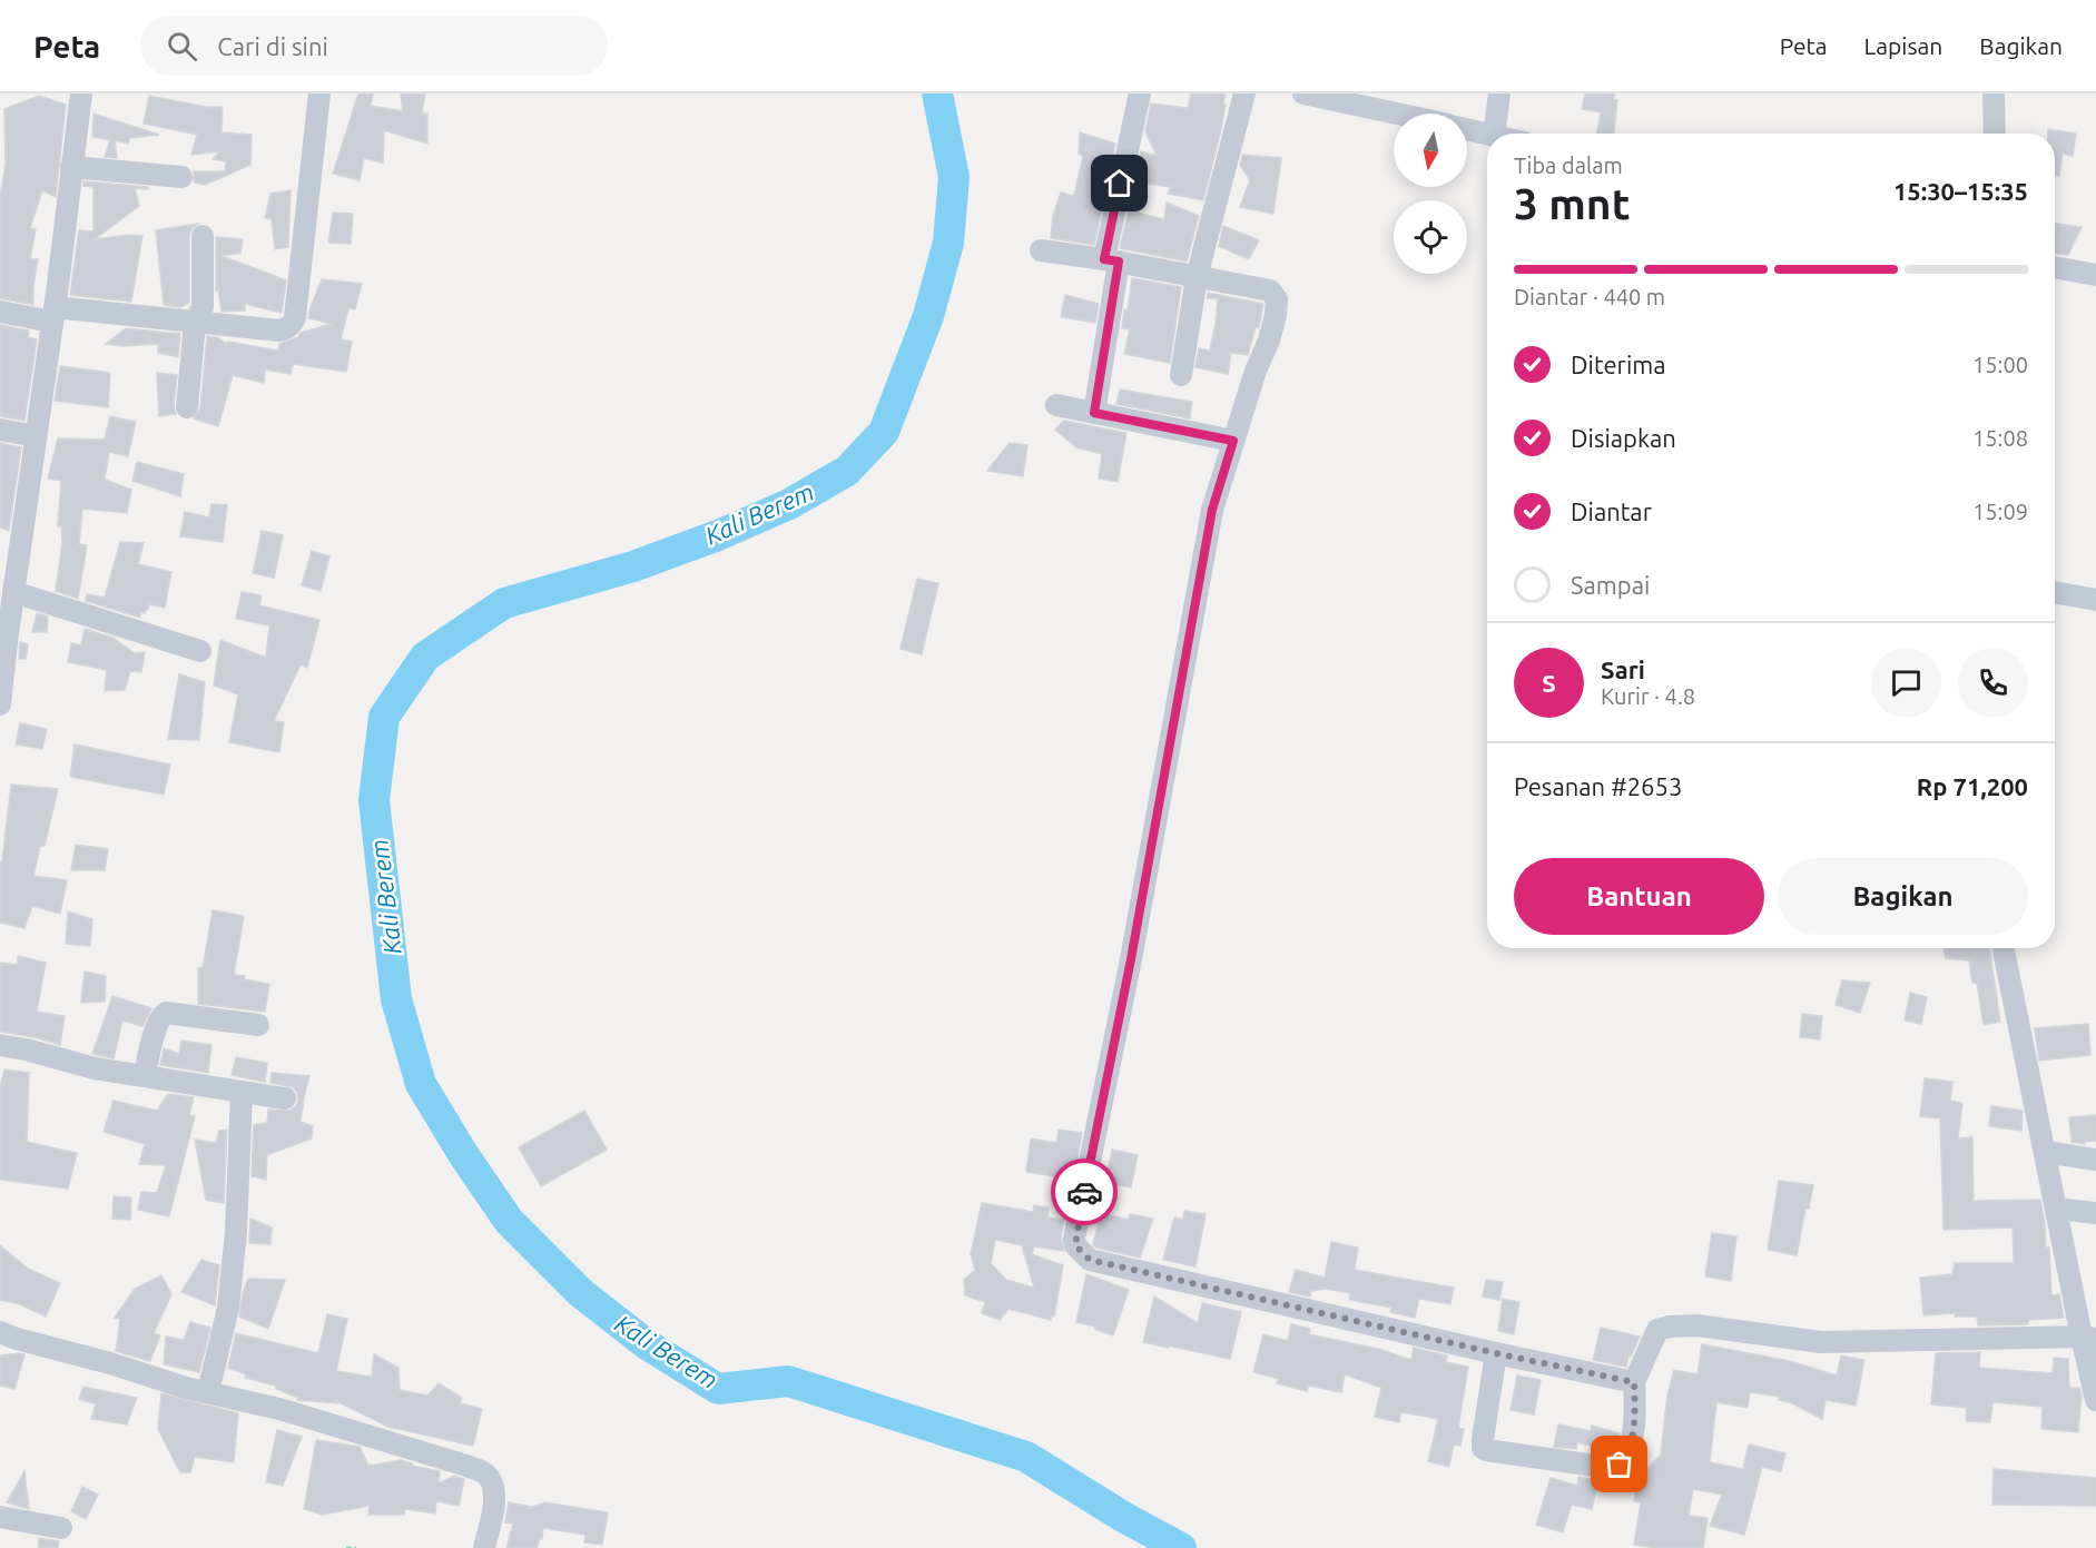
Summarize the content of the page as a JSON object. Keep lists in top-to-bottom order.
{
  "water": ["Kali Berem"],
  "north": "bottom",
  "page": {
    "header": "Peta",
    "search": "Cari di sini",
    "nav": ["Peta", "Lapisan", "Bagikan"],
    "heading": ["3 mnt", "Tiba dalam", "15:30–15:35"],
    "panel": [
      "Sari",
      "Kurir · 4.8",
      "Pesanan #2653",
      "Rp 71,200"
    ],
    "bar": "Diantar · 440 m",
    "list": [
      ["Diterima", "15:00"],
      ["Disiapkan", "15:08"],
      ["Diantar", "15:09"],
      "Sampai"
    ],
    "round": "S",
    "buttons": ["Bantuan", "Bagikan"]
  }
}
